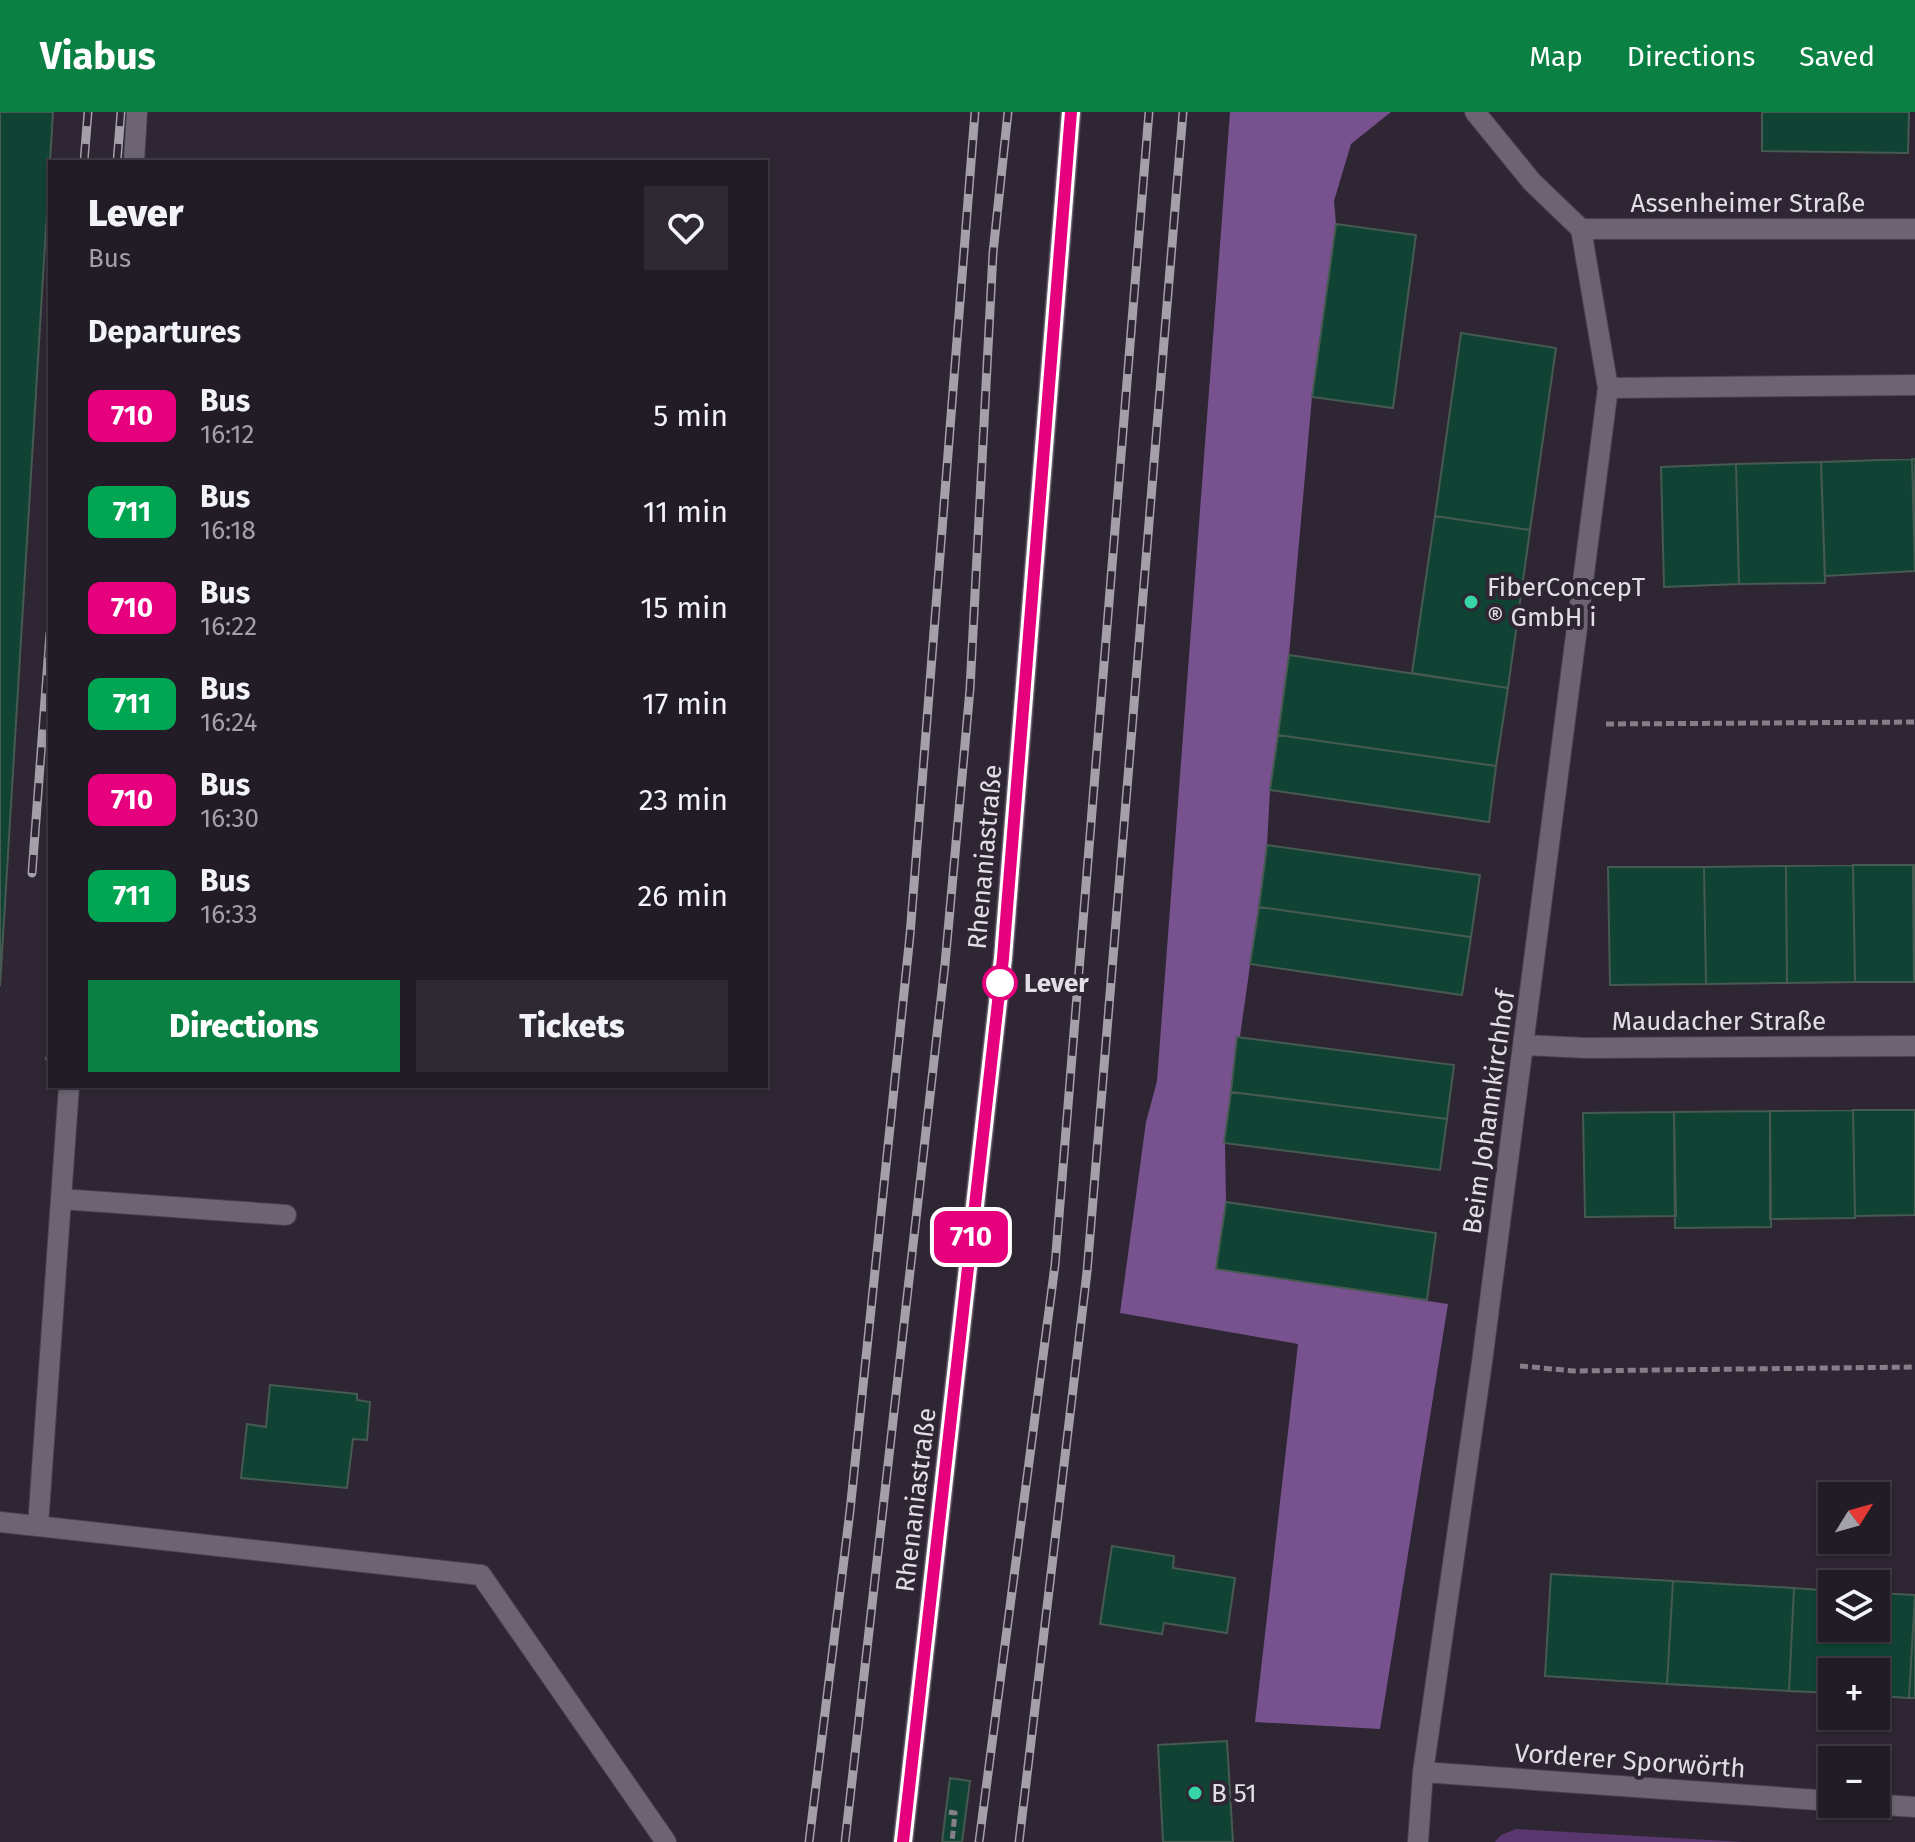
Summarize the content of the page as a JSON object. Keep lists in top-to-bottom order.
{
  "streets": {
    "street": [
      "Assenheimer Straße",
      "Rhenaniastraße",
      "Maudacher Straße",
      "Beim Johannkirchhof",
      "Vorderer Sporwörth"
    ]
  },
  "crossings": [
    ["Assenheimer Straße", "Beim Johannkirchhof"],
    ["Maudacher Straße", "Beim Johannkirchhof"],
    ["Beim Johannkirchhof", "Vorderer Sporwörth"]
  ],
  "places": ["FiberConcepT ® GmbH i", "Lever", "B 51"],
  "lines": ["bus line 710"],
  "north": "top right",
  "page": {
    "header": "Viabus",
    "nav": ["Map", "Directions", "Saved"],
    "on_map": "710",
    "heading": [
      ["Lever", "Bus"],
      "Departures"
    ],
    "list": [
      {
        "mark": "710",
        "name": "Bus",
        "note": "16:12",
        "value": "5 min"
      },
      {
        "mark": "711",
        "name": "Bus",
        "note": "16:18",
        "value": "11 min"
      },
      {
        "mark": "710",
        "name": "Bus",
        "note": "16:22",
        "value": "15 min"
      },
      {
        "mark": "711",
        "name": "Bus",
        "note": "16:24",
        "value": "17 min"
      },
      {
        "mark": "710",
        "name": "Bus",
        "note": "16:30",
        "value": "23 min"
      },
      {
        "mark": "711",
        "name": "Bus",
        "note": "16:33",
        "value": "26 min"
      }
    ],
    "buttons": ["Directions", "Tickets"],
    "map_buttons": ["+", "−"]
  }
}
